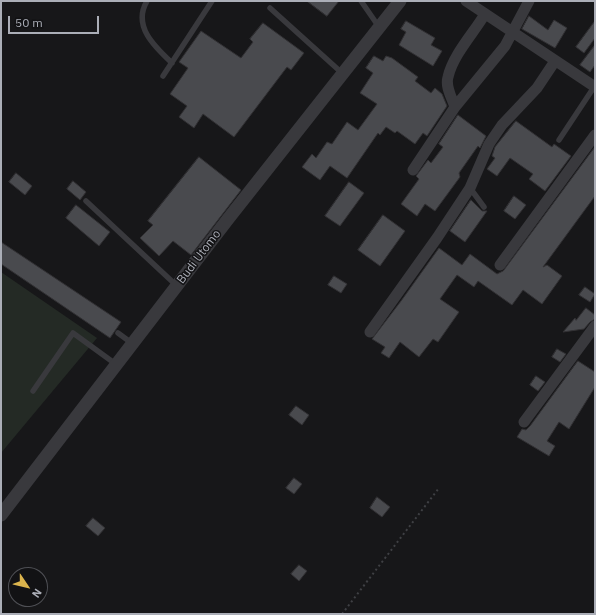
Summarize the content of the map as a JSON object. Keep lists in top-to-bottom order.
{
  "streets": {
    "street": ["Budi Utomo"]
  },
  "scale_bar": "50 m",
  "north": "bottom right"
}
